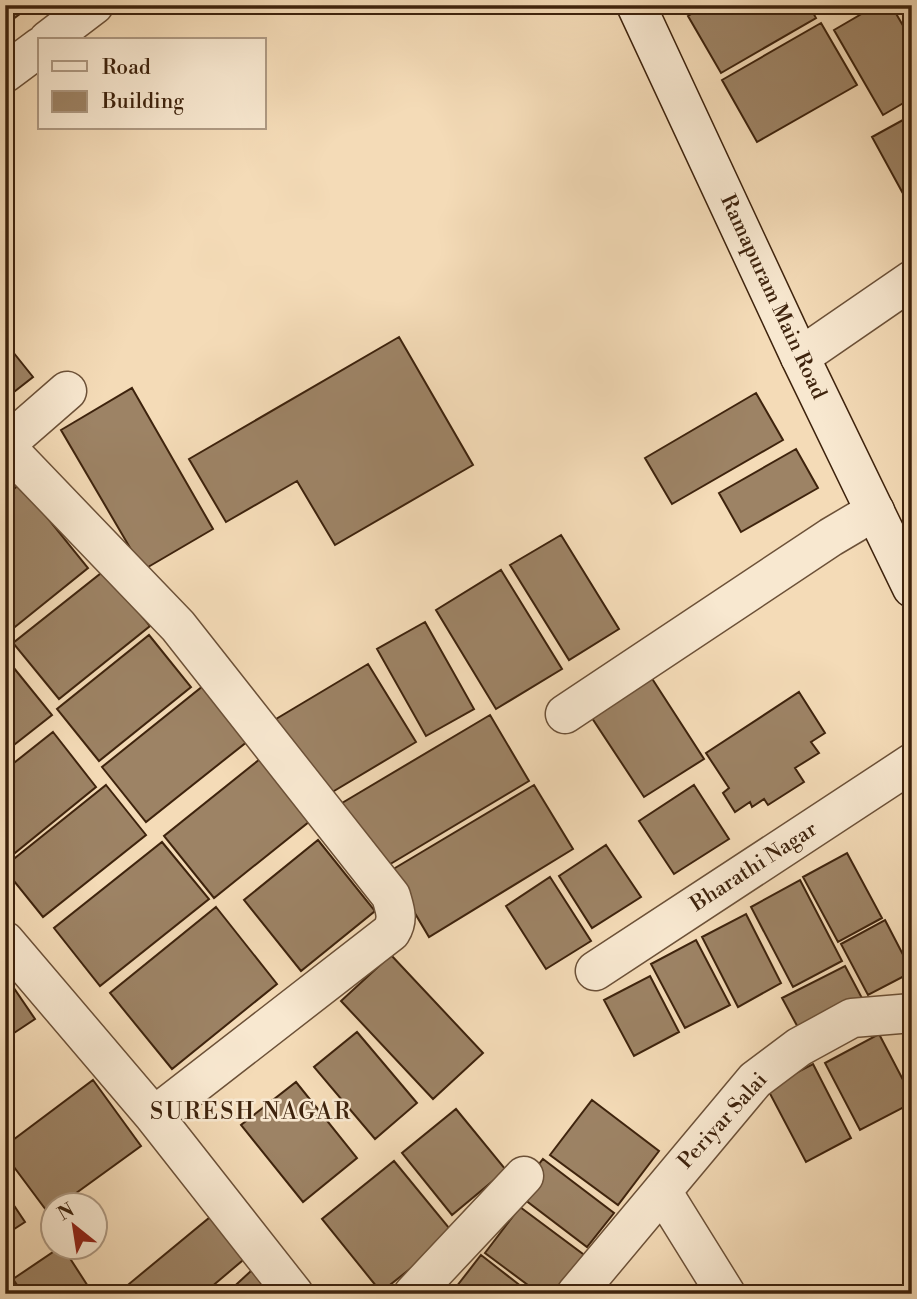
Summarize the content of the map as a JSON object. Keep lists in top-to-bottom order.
{
  "streets": {
    "street": ["Ramapuram Main Road", "Bharathi Nagar", "Periyar Salai"]
  },
  "districts": ["SURESH NAGAR"],
  "legend": ["Road", "Building"],
  "north": "top left"
}
